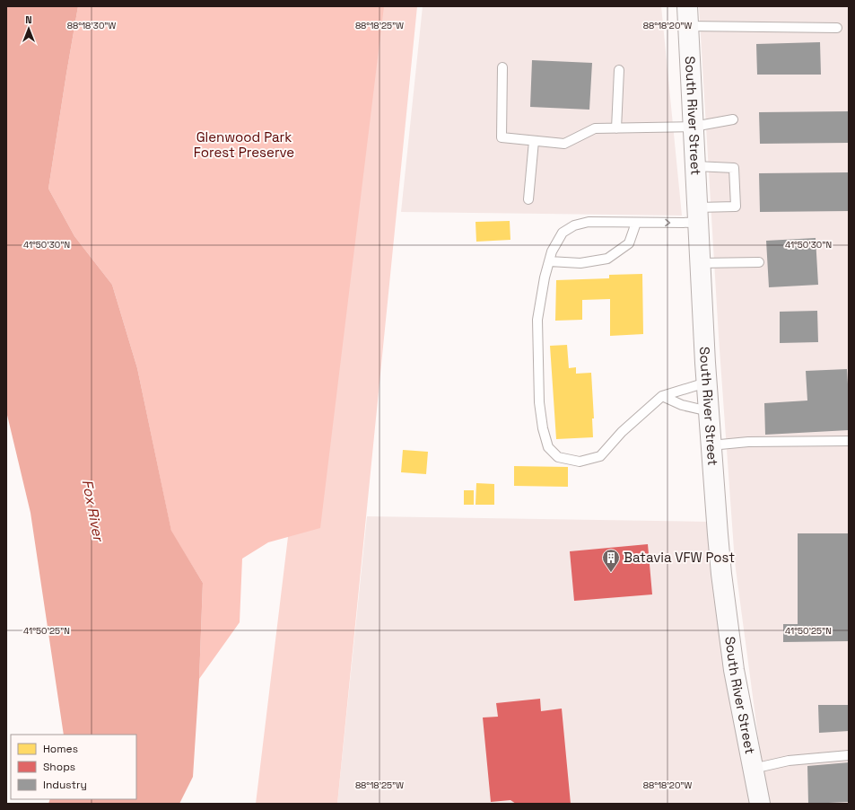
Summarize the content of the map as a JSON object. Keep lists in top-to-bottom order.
{
  "streets": {
    "main road": ["South River Street"]
  },
  "water": ["Fox River"],
  "parks": ["Glenwood Park Forest Preserve"],
  "places": {
    "building": ["Batavia VFW Post"]
  },
  "legend": ["Homes", "Shops", "Industry"],
  "north": "top",
  "coordinates": [
    "88°18'30\"W",
    "88°18'25\"W",
    "88°18'20\"W",
    "41°50'30\"N",
    "41°50'25\"N"
  ]
}
